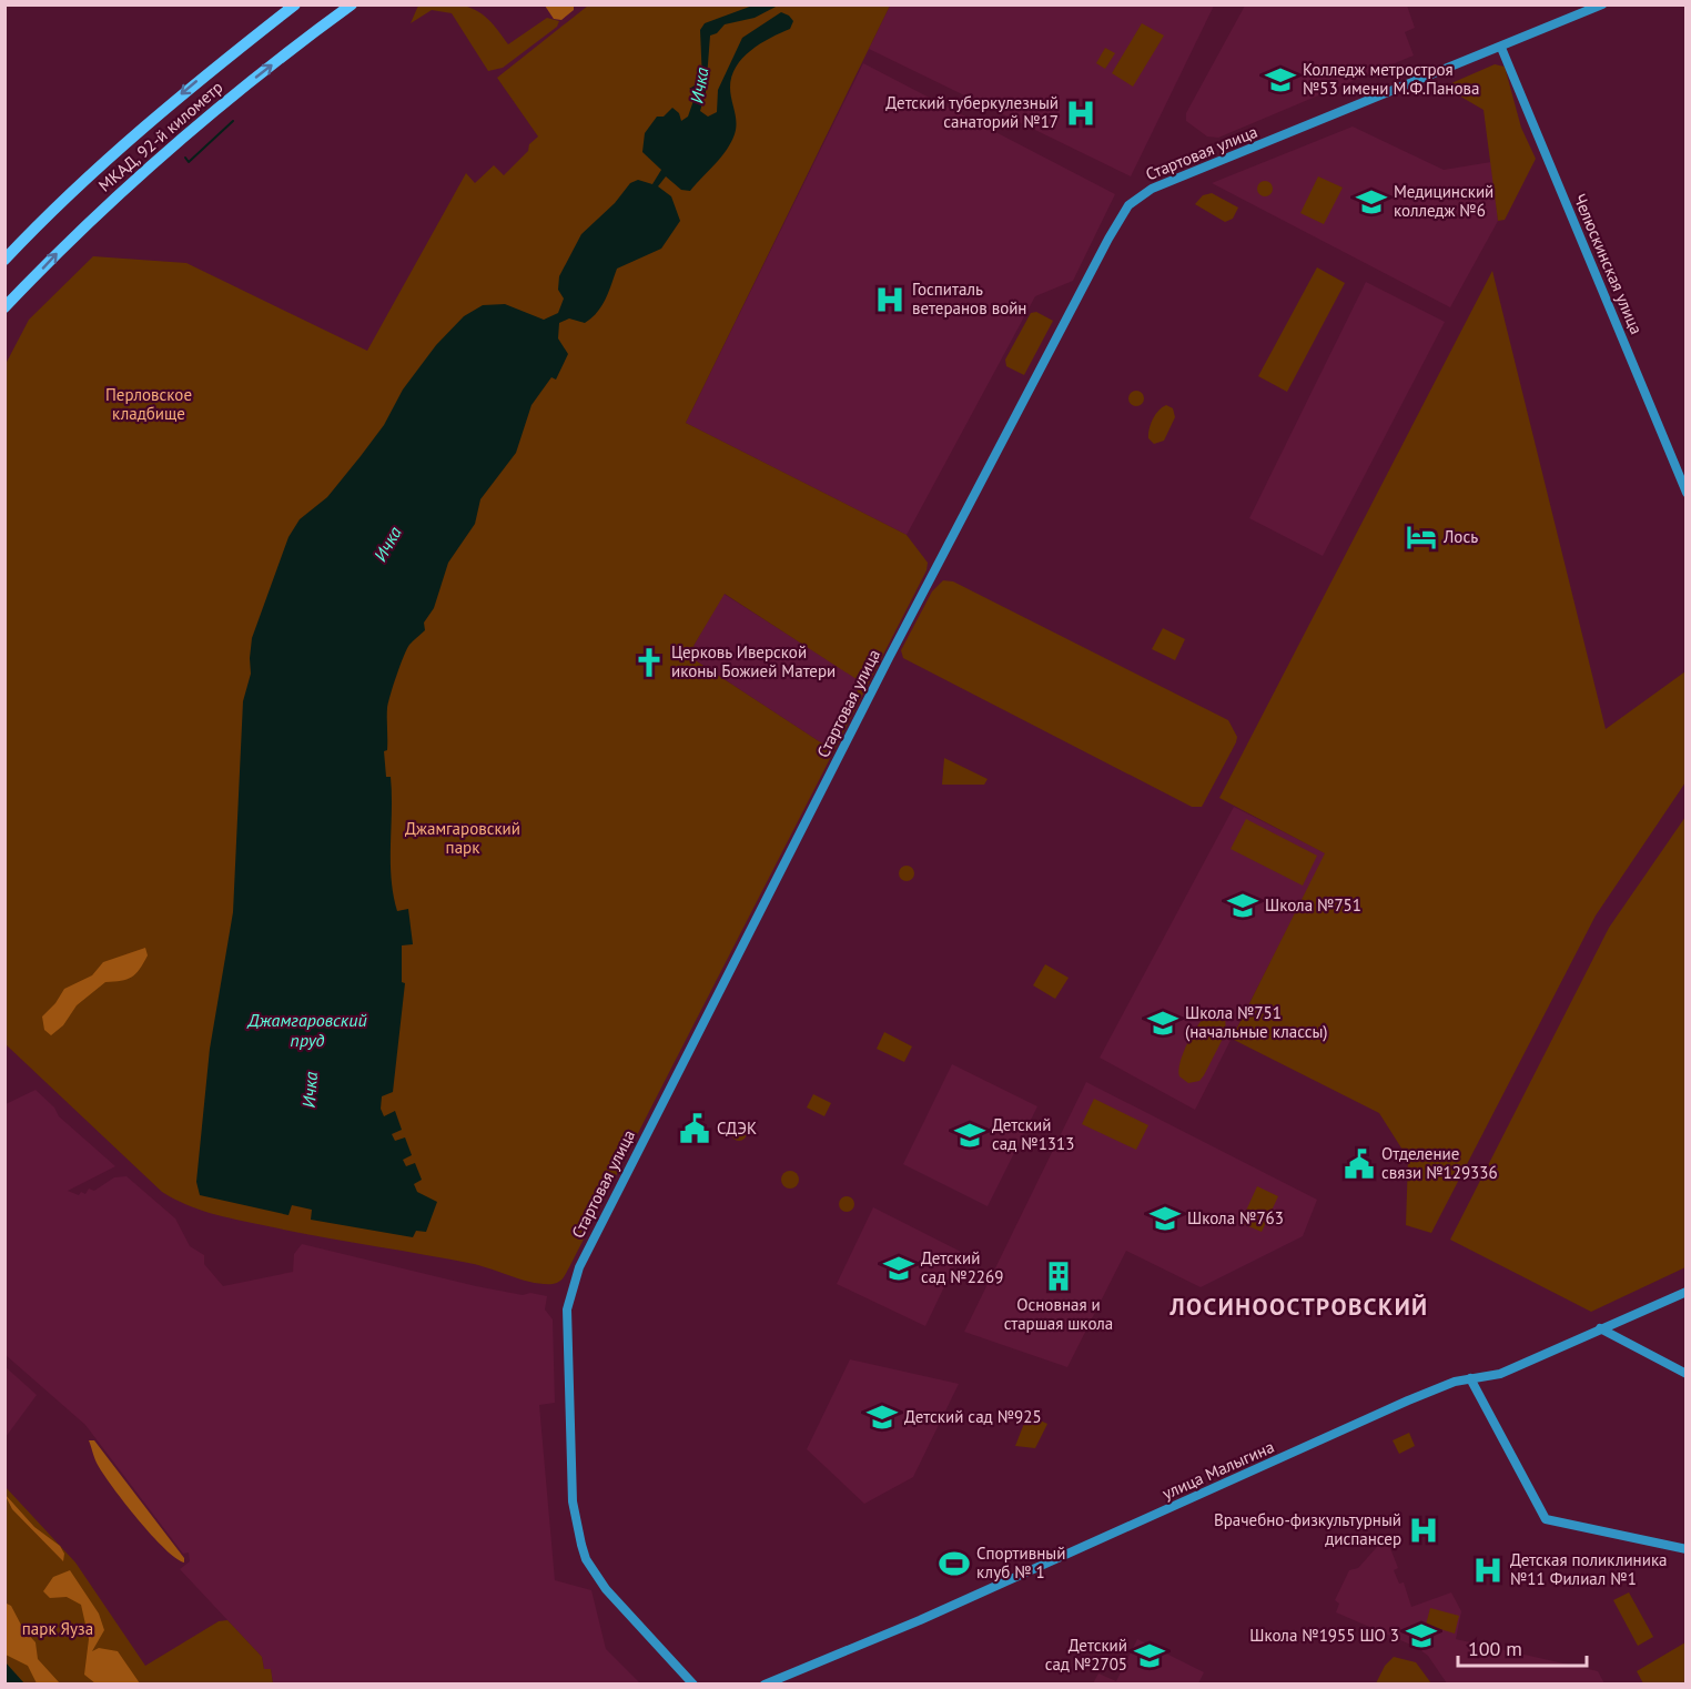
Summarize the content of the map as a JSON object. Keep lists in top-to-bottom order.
{
  "streets": {
    "highway": ["МКАД, 92-й километр"],
    "street": ["Стартовая улица", "Челюскинская улица", "улица Малыгина"]
  },
  "crossings": [
    ["Стартовая улица", "Челюскинская улица"]
  ],
  "districts": ["ЛОСИНООСТРОВСКИЙ"],
  "water": ["Ичка", "Джамгаровский пруд"],
  "parks": ["Перловское кладбище", "Джамгаровский парк", "парк Яуза"],
  "places": {
    "school or university": [
      "Колледж метростроя №53 имени М.Ф.Панова",
      "Медицинский колледж №6",
      "Школа №751",
      "Школа №751 (начальные классы)",
      "Детский сад №1313",
      "Школа №763",
      "Детский сад №2269",
      "Детский сад №925",
      "Школа №1955 ШО 3",
      "Детский сад №2705"
    ],
    "hospital": [
      "Детский туберкулезный санаторий №17",
      "Госпиталь ветеранов войн",
      "Врачебно-физкультурный диспансер",
      "Детская поликлиника №11 Филиал №1"
    ],
    "hotel": ["Лось"],
    "church": ["Церковь Иверской иконы Божией Матери"],
    "public building": ["СДЭК", "Отделение связи №129336"],
    "building": ["Основная и старшая школа"],
    "sports": ["Спортивный клуб № 1"]
  },
  "scale_bar": "100 m"
}
